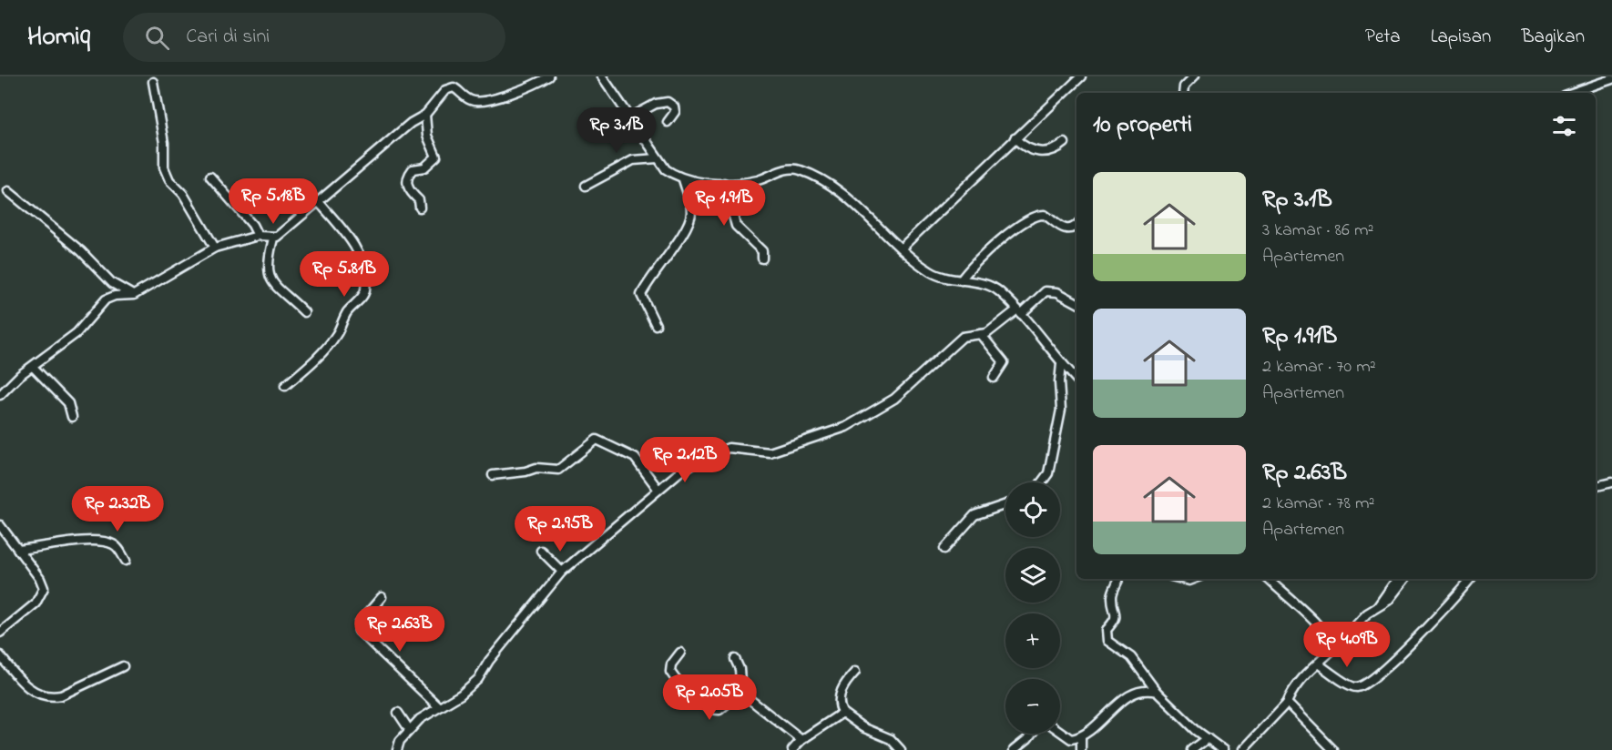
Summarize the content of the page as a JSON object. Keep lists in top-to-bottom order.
{
  "page": {
    "header": "Homiq",
    "search": "Cari di sini",
    "nav": ["Peta", "Lapisan", "Bagikan"],
    "heading": "10 properti",
    "price": [
      "Rp 3.1B",
      "Rp 5.18B",
      "Rp 1.91B",
      "Rp 5.81B",
      "Rp 2.12B",
      "Rp 2.32B",
      "Rp 2.95B",
      "Rp 2.63B",
      "Rp 4.09B",
      "Rp 2.05B"
    ],
    "list": [
      {
        "name": "Rp 3.1B",
        "note": "3 kamar · 86 m² · Apartemen"
      },
      {
        "name": "Rp 1.91B",
        "note": "2 kamar · 70 m² · Apartemen"
      },
      {
        "name": "Rp 2.63B",
        "note": "2 kamar · 78 m² · Apartemen"
      }
    ],
    "map_buttons": ["+", "−"]
  }
}
